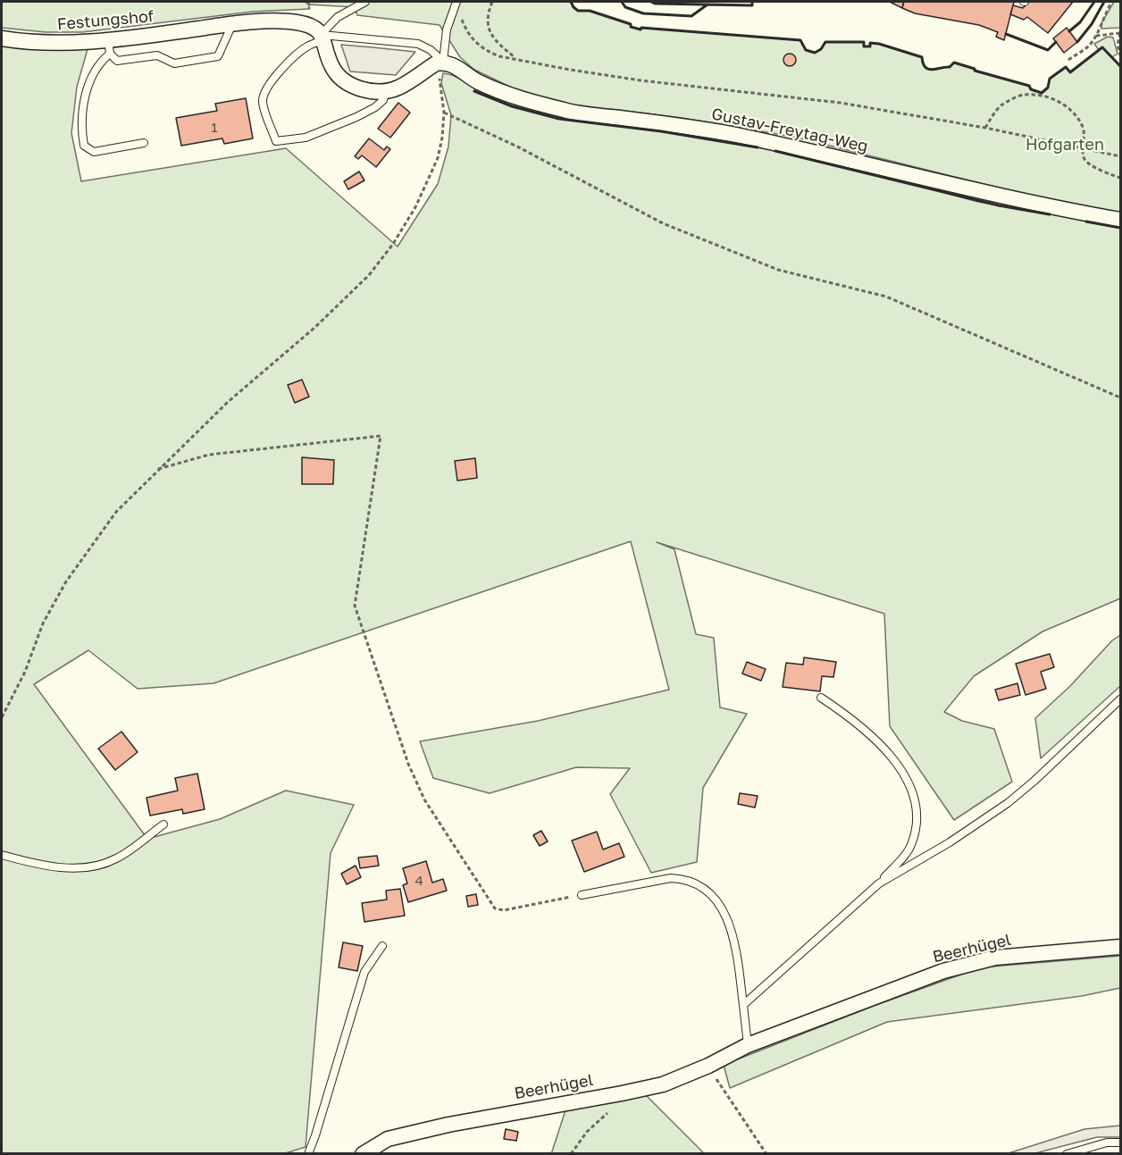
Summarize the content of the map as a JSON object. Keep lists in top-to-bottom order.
{
  "streets": {
    "street": ["Festungshof", "Gustav-Freytag-Weg", "Beerhügel"]
  },
  "parks": ["Hofgarten"],
  "house_numbers": ["1", "4"]
}
